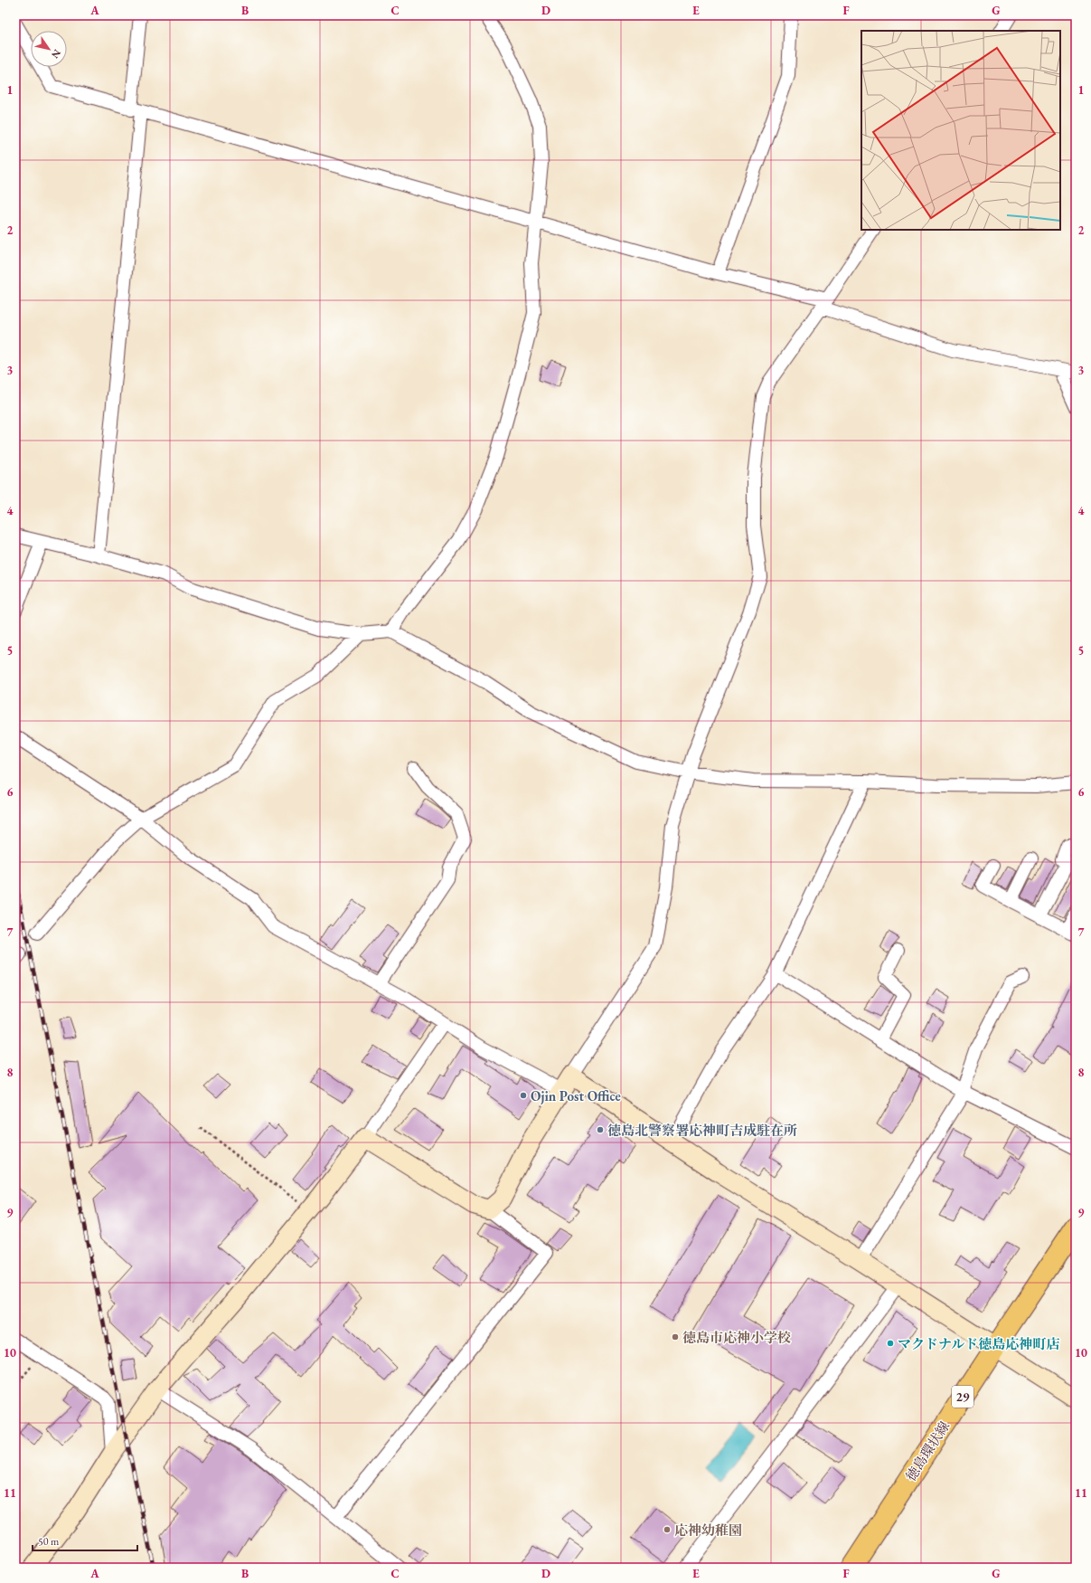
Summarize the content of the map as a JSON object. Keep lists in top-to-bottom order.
{
  "streets": {
    "main road": ["29", "徳島環状線"]
  },
  "places": [
    "Ojin Post Office",
    "徳島北警察署応神町吉成駐在所",
    "徳島市応神小学校",
    "マクドナルド徳島応神町店",
    "応神幼稚園"
  ],
  "scale_bar": "50 m",
  "north": "bottom right",
  "grid": {
    "columns": [
      "A",
      "B",
      "C",
      "D",
      "E",
      "F",
      "G"
    ],
    "rows": [
      "1",
      "2",
      "3",
      "4",
      "5",
      "6",
      "7",
      "8",
      "9",
      "10",
      "11"
    ]
  }
}
